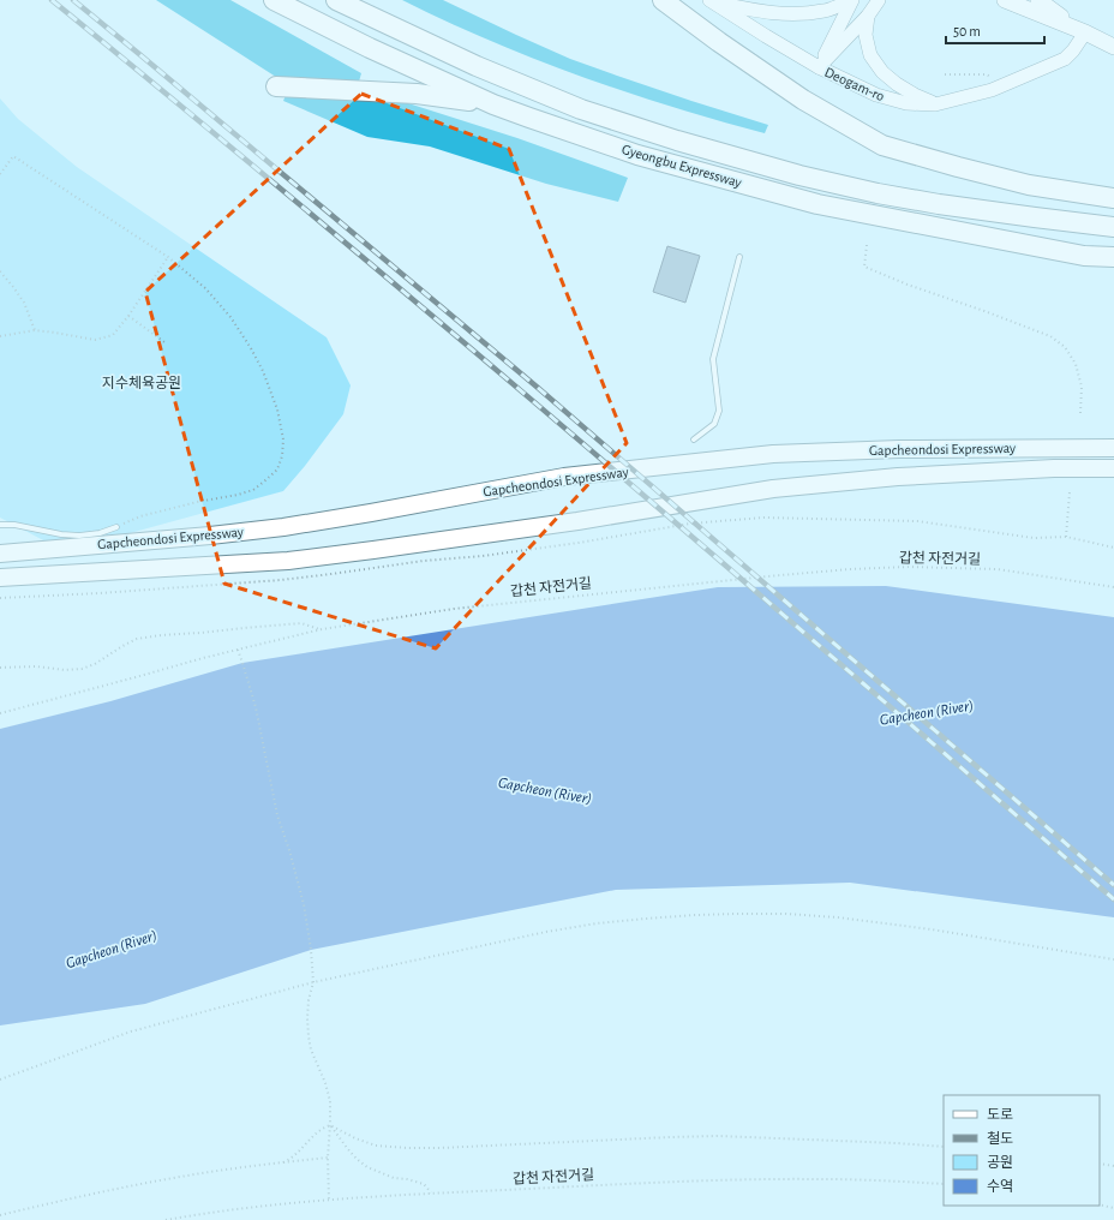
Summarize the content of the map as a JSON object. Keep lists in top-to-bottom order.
{
  "streets": {
    "highway": ["Gyeongbu Expressway", "Gapcheondosi Expressway"],
    "street": ["Deogam-ro"],
    "path": ["갑천 자전거길"]
  },
  "water": ["Gapcheon (River)"],
  "parks": ["지수체육공원"],
  "legend": [
    "도로",
    "철도",
    "공원",
    "수역"
  ],
  "scale_bar": "50 m"
}
